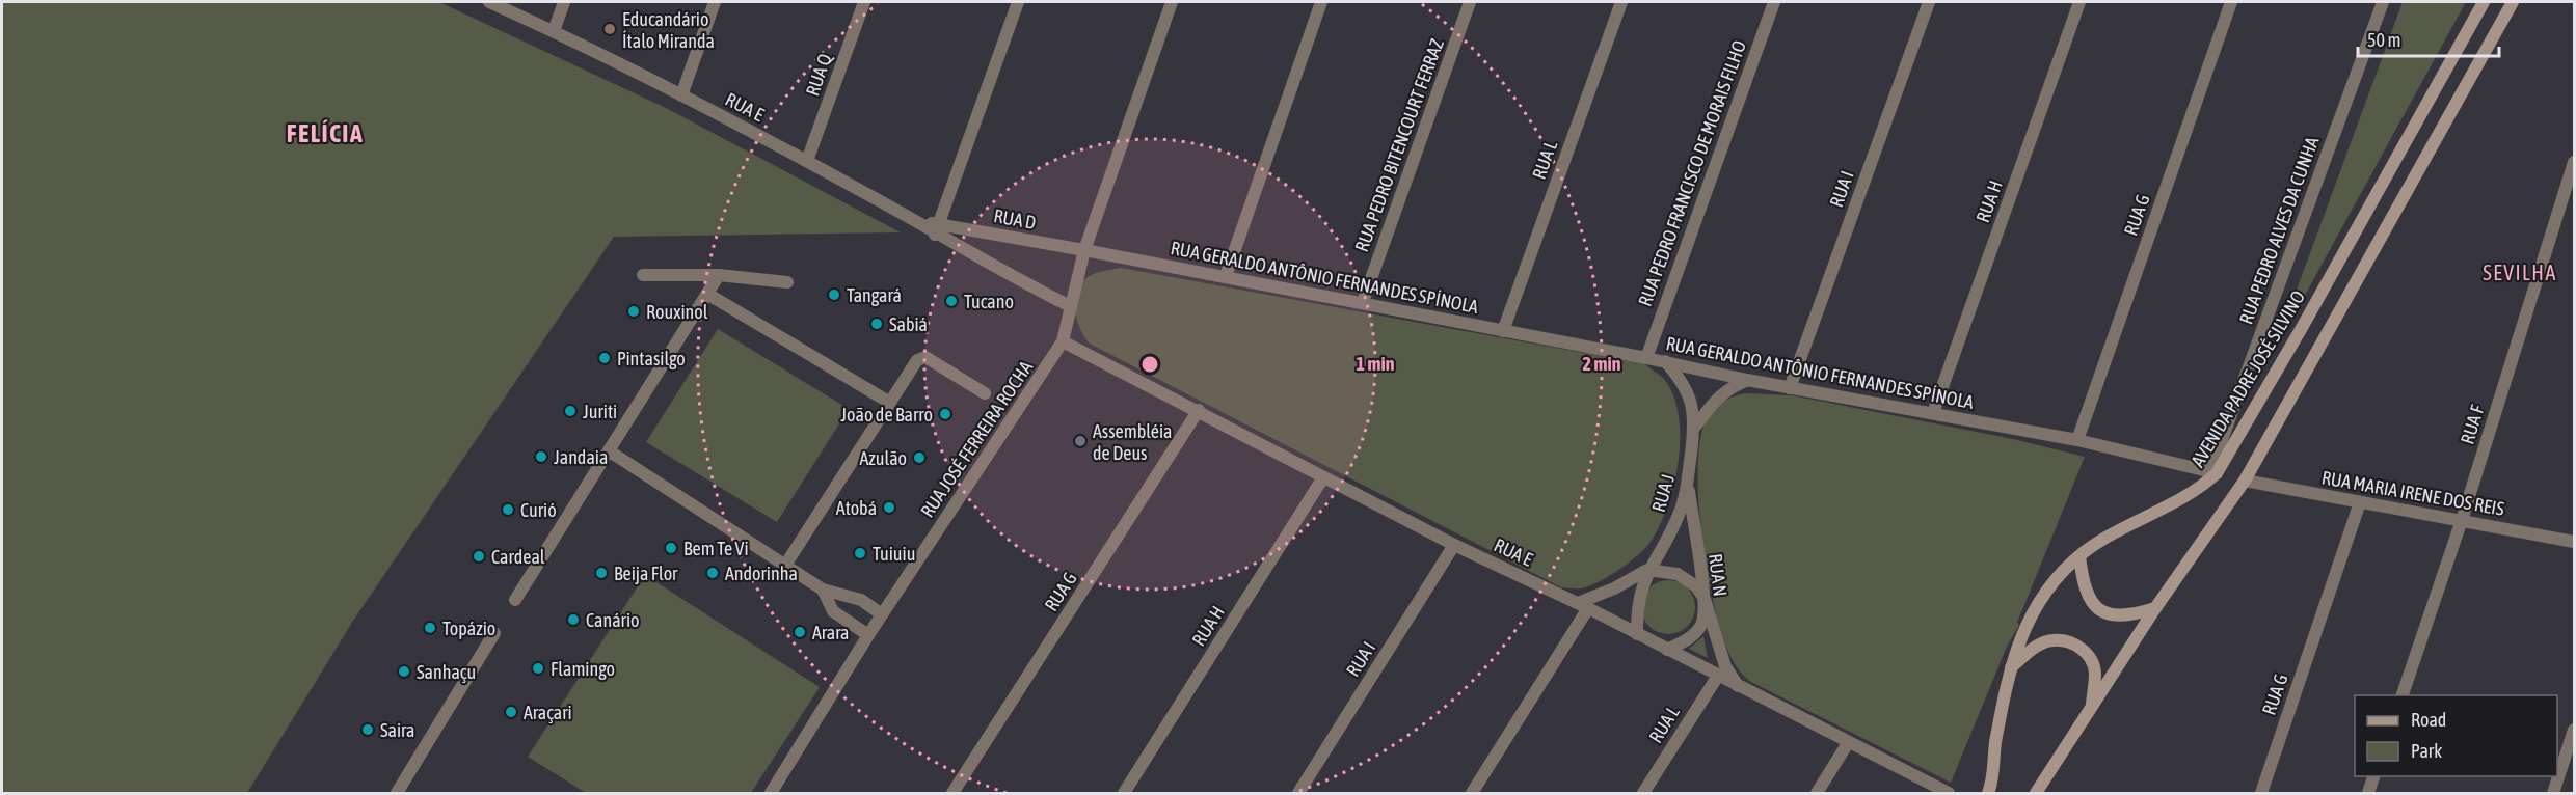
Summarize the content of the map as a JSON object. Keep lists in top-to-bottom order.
{
  "streets": {
    "main road": ["AVENIDA PADRE JOSÉ SILVINO"],
    "street": [
      "RUA Q",
      "RUA E",
      "RUA PEDRO BITENCOURT FERRAZ",
      "RUA L",
      "RUA PEDRO FRANCISCO DE MORAIS FILHO",
      "RUA I",
      "RUA H",
      "RUA G",
      "RUA D",
      "RUA PEDRO ALVES DA CUNHA",
      "RUA GERALDO ANTÔNIO FERNANDES SPÍNOLA",
      "RUA F",
      "RUA JOSÉ FERREIRA ROCHA",
      "RUA J",
      "RUA MARIA IRENE DOS REIS",
      "RUA N"
    ]
  },
  "crossings": [
    ["RUA Q", "RUA E"],
    ["RUA E", "RUA L"],
    ["RUA E", "RUA I"],
    ["RUA E", "RUA H"],
    ["RUA E", "RUA G"],
    ["RUA E", "RUA D"],
    ["RUA E", "RUA JOSÉ FERREIRA ROCHA"],
    ["RUA E", "RUA J"],
    ["RUA E", "RUA N"],
    ["RUA PEDRO BITENCOURT FERRAZ", "RUA GERALDO ANTÔNIO FERNANDES SPÍNOLA"],
    ["RUA L", "RUA GERALDO ANTÔNIO FERNANDES SPÍNOLA"],
    ["RUA PEDRO FRANCISCO DE MORAIS FILHO", "RUA GERALDO ANTÔNIO FERNANDES SPÍNOLA"],
    ["RUA I", "RUA GERALDO ANTÔNIO FERNANDES SPÍNOLA"],
    ["RUA H", "RUA GERALDO ANTÔNIO FERNANDES SPÍNOLA"],
    ["RUA G", "RUA GERALDO ANTÔNIO FERNANDES SPÍNOLA"],
    ["RUA G", "RUA MARIA IRENE DOS REIS"],
    ["RUA D", "RUA GERALDO ANTÔNIO FERNANDES SPÍNOLA"],
    ["RUA D", "RUA JOSÉ FERREIRA ROCHA"],
    ["RUA PEDRO ALVES DA CUNHA", "RUA GERALDO ANTÔNIO FERNANDES SPÍNOLA"],
    ["RUA PEDRO ALVES DA CUNHA", "AVENIDA PADRE JOSÉ SILVINO"],
    ["RUA GERALDO ANTÔNIO FERNANDES SPÍNOLA", "AVENIDA PADRE JOSÉ SILVINO"],
    ["RUA GERALDO ANTÔNIO FERNANDES SPÍNOLA", "RUA JOSÉ FERREIRA ROCHA"],
    ["RUA GERALDO ANTÔNIO FERNANDES SPÍNOLA", "RUA J"],
    ["RUA F", "RUA MARIA IRENE DOS REIS"],
    ["RUA J", "RUA N"]
  ],
  "districts": ["FELÍCIA", "SEVILHA"],
  "places": [
    "Educandário Ítalo Miranda",
    "Tangará",
    "Tucano",
    "Rouxinol",
    "Sabiá",
    "Pintasilgo",
    "Juriti",
    "João de Barro",
    "Assembléia de Deus",
    "Jandaia",
    "Azulão",
    "Atobá",
    "Curió",
    "Bem Te Vi",
    "Tuiuiu",
    "Cardeal",
    "Beija Flor",
    "Andorinha",
    "Canário",
    "Topázio",
    "Arara",
    "Flamingo",
    "Sanhaçu",
    "Araçari",
    "Saira"
  ],
  "legend": ["Road", "Park"],
  "scale_bar": "50 m",
  "rings": ["1 min", "2 min"]
}
